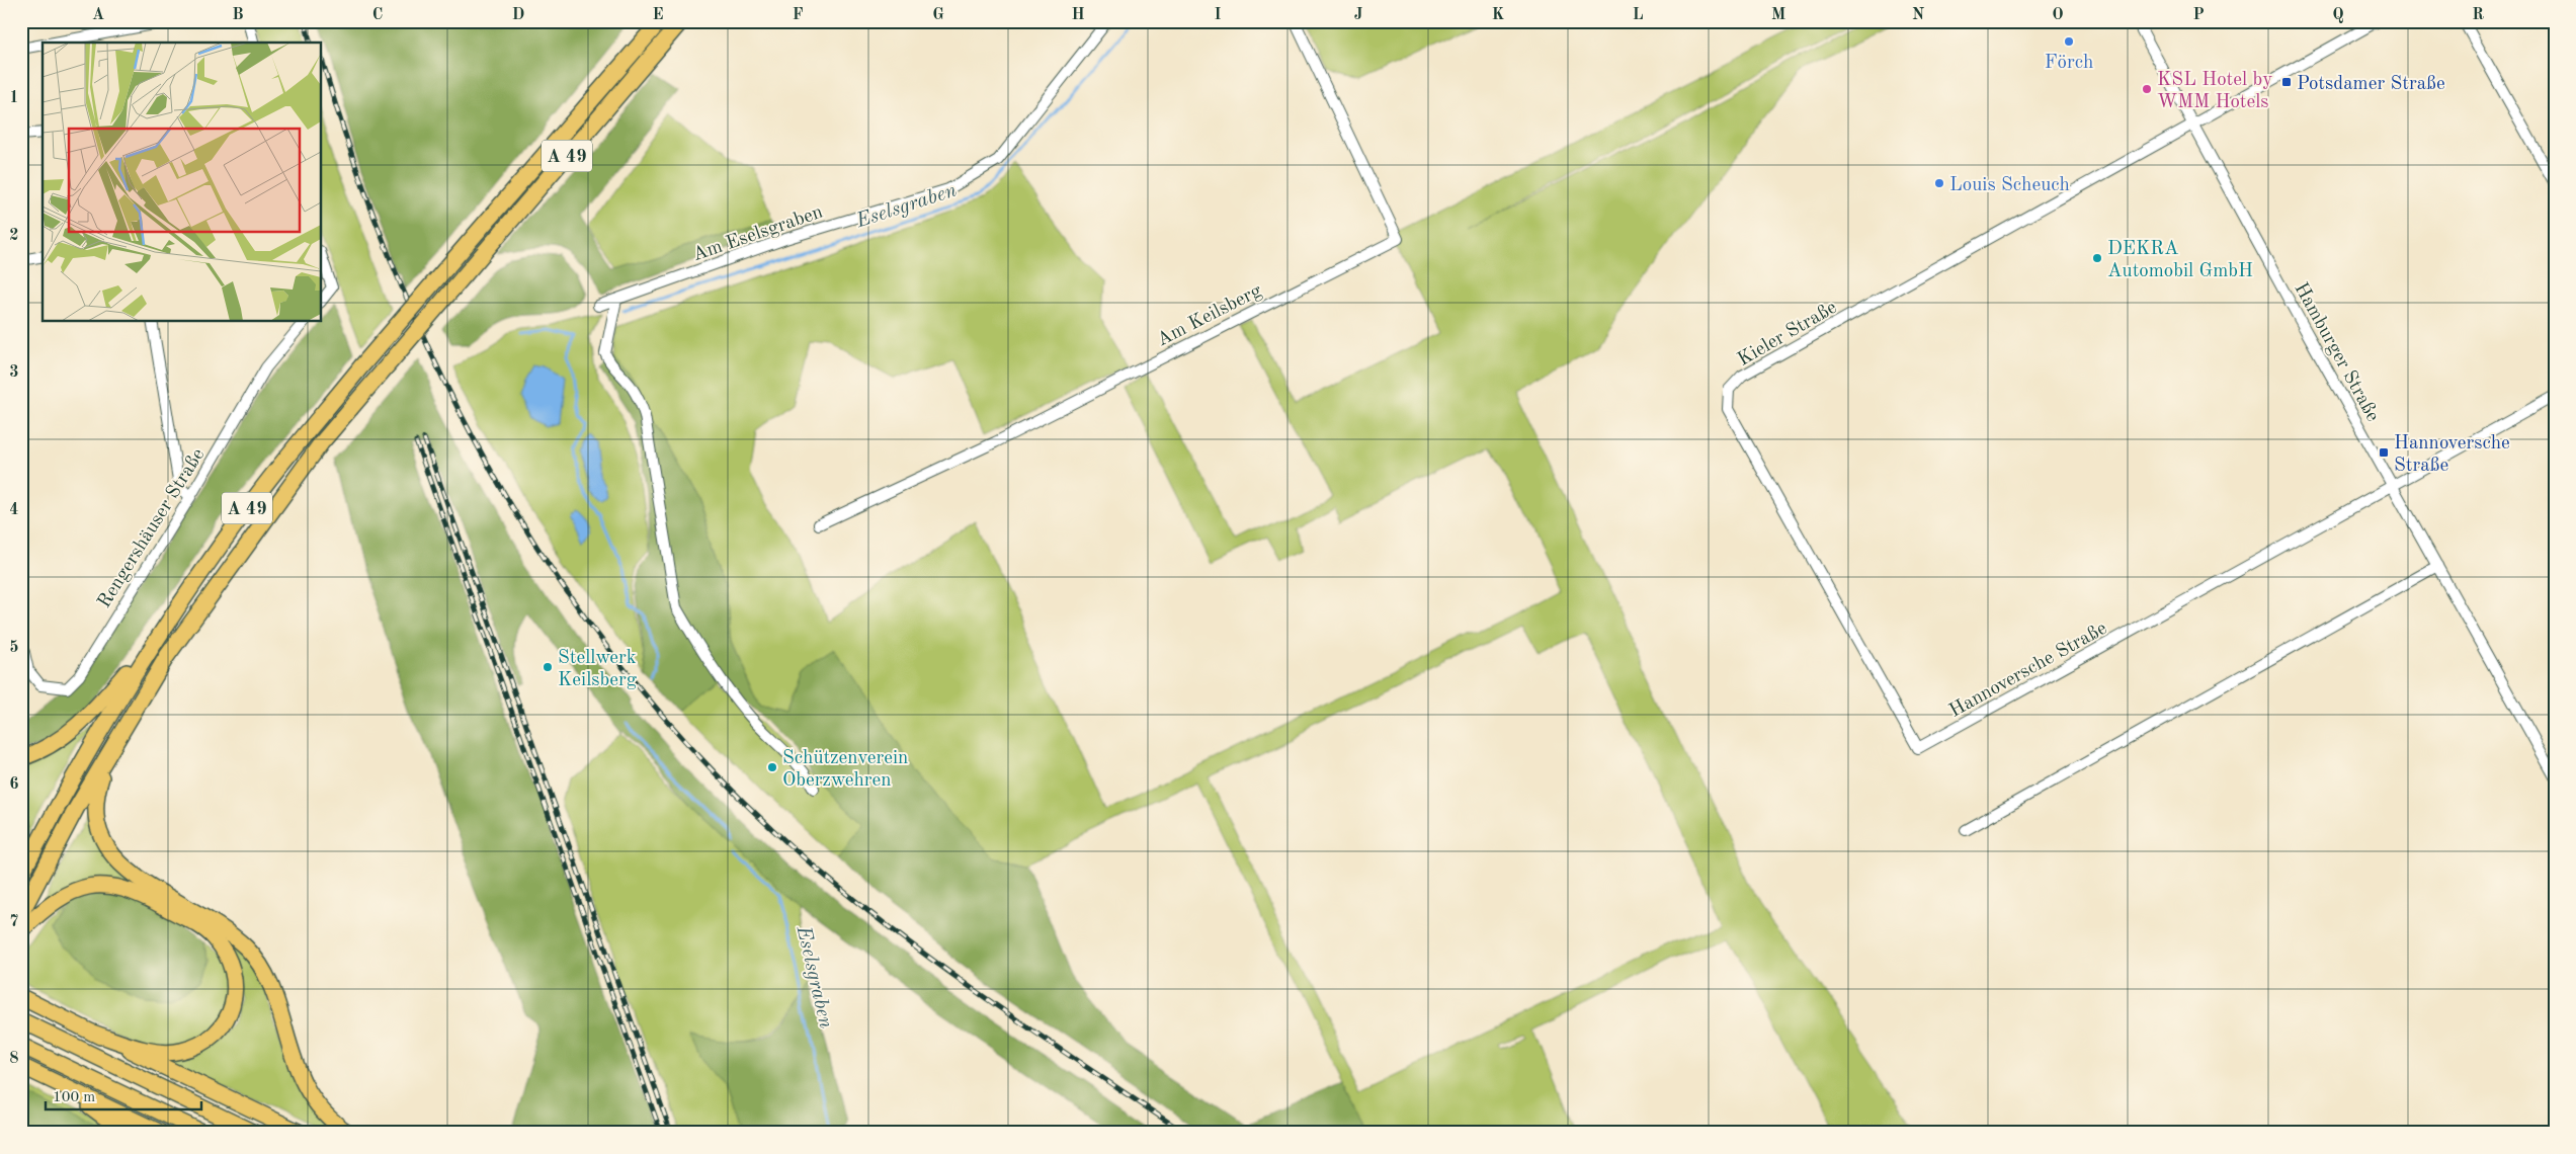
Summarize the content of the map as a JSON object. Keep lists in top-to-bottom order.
{
  "streets": {
    "highway": ["A 49"],
    "street": [
      "Am Eselsgraben",
      "Am Keilsberg",
      "Kieler Straße",
      "Hamburger Straße",
      "Rengershäuser Straße",
      "Hannoversche Straße"
    ]
  },
  "crossings": [
    ["Kieler Straße", "Hamburger Straße"],
    ["Kieler Straße", "Hannoversche Straße"],
    ["Hamburger Straße", "Hannoversche Straße"]
  ],
  "water": ["Eselsgraben"],
  "places": {
    "other": [
      "Förch",
      "KSL Hotel by WMM Hotels",
      "Louis Scheuch",
      "DEKRA Automobil GmbH",
      "Stellwerk Keilsberg",
      "Schützenverein Oberzwehren"
    ],
    "transit": ["Potsdamer Straße", "Hannoversche Straße"]
  },
  "scale_bar": "100 m",
  "grid": {
    "columns": [
      "A",
      "B",
      "C",
      "D",
      "E",
      "F",
      "G",
      "H",
      "I",
      "J",
      "K",
      "L",
      "M",
      "N",
      "O",
      "P",
      "Q",
      "R"
    ],
    "rows": [
      "1",
      "2",
      "3",
      "4",
      "5",
      "6",
      "7",
      "8"
    ]
  }
}
